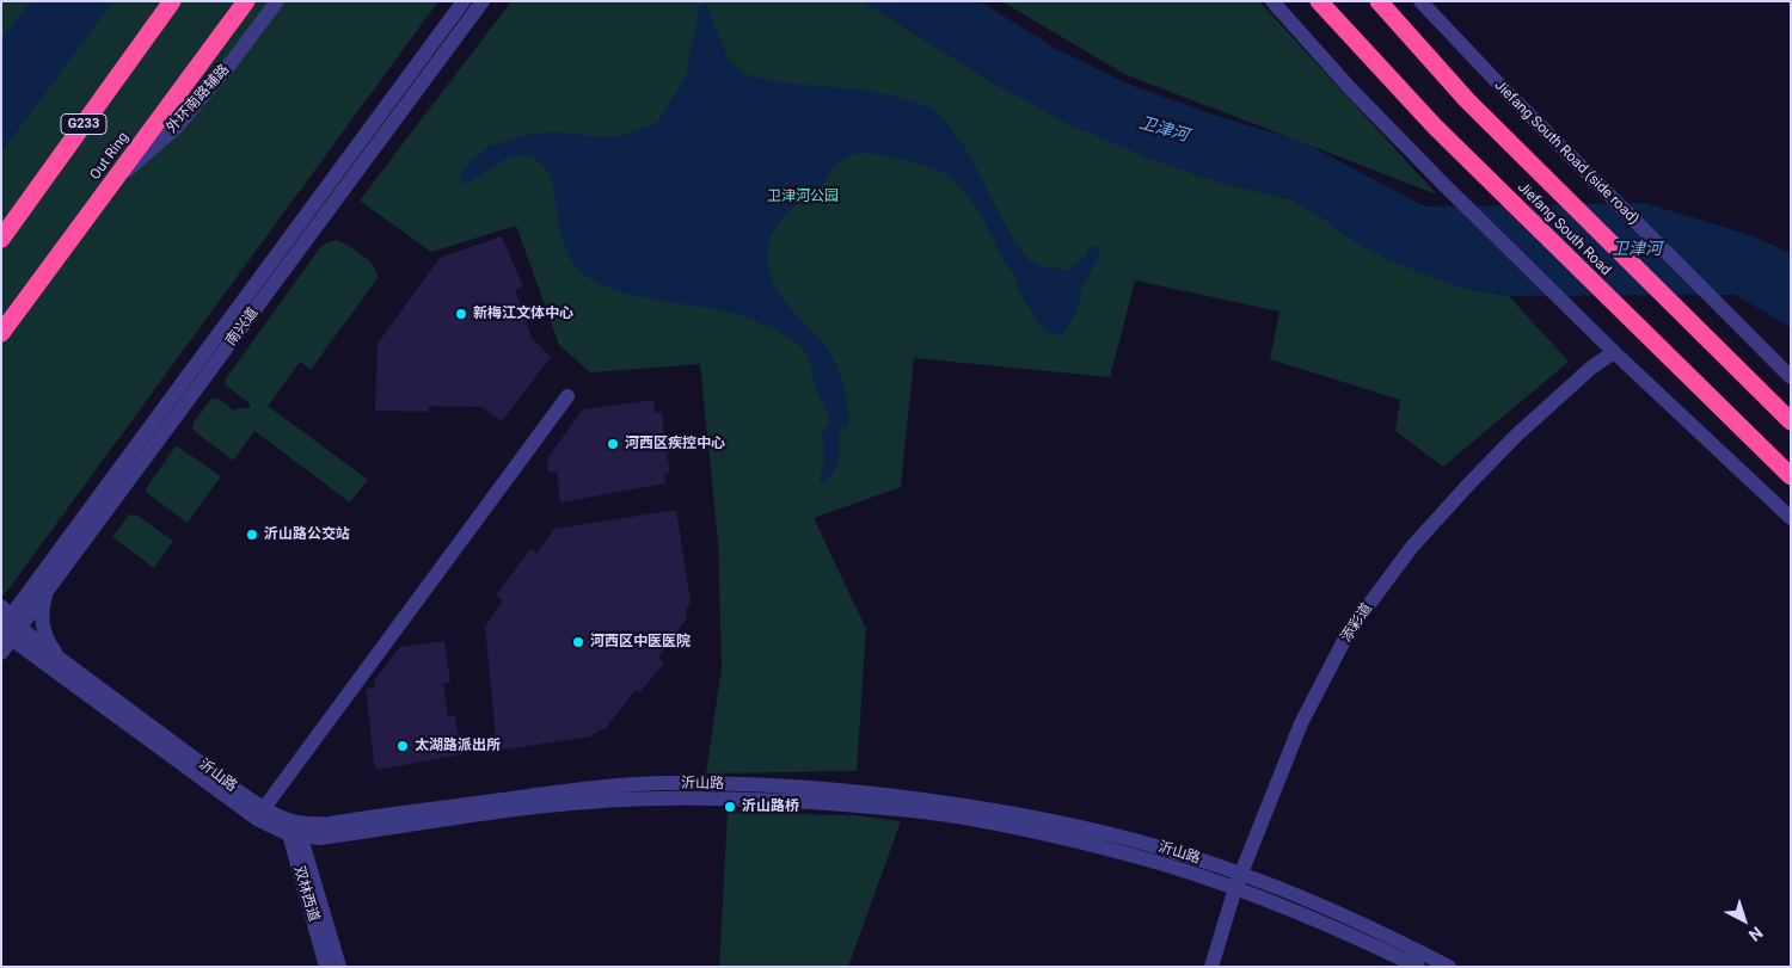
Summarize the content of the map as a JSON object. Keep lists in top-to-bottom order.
{
  "streets": {
    "highway": ["G233", "Out Ring", "Jiefang South Road"],
    "street": [
      "外环南路辅路",
      "Jiefang South Road (side road)",
      "南兴道",
      "添彩道",
      "沂山路",
      "双林西道"
    ]
  },
  "crossings": [
    ["外环南路辅路", "Out Ring"],
    ["南兴道", "沂山路"],
    ["添彩道", "沂山路"],
    ["沂山路", "双林西道"]
  ],
  "water": ["卫津河"],
  "parks": ["卫津河公园"],
  "places": [
    "新梅江文体中心",
    "河西区疾控中心",
    "沂山路公交站",
    "河西区中医医院",
    "太湖路派出所",
    "沂山路桥"
  ],
  "north": "bottom right"
}
